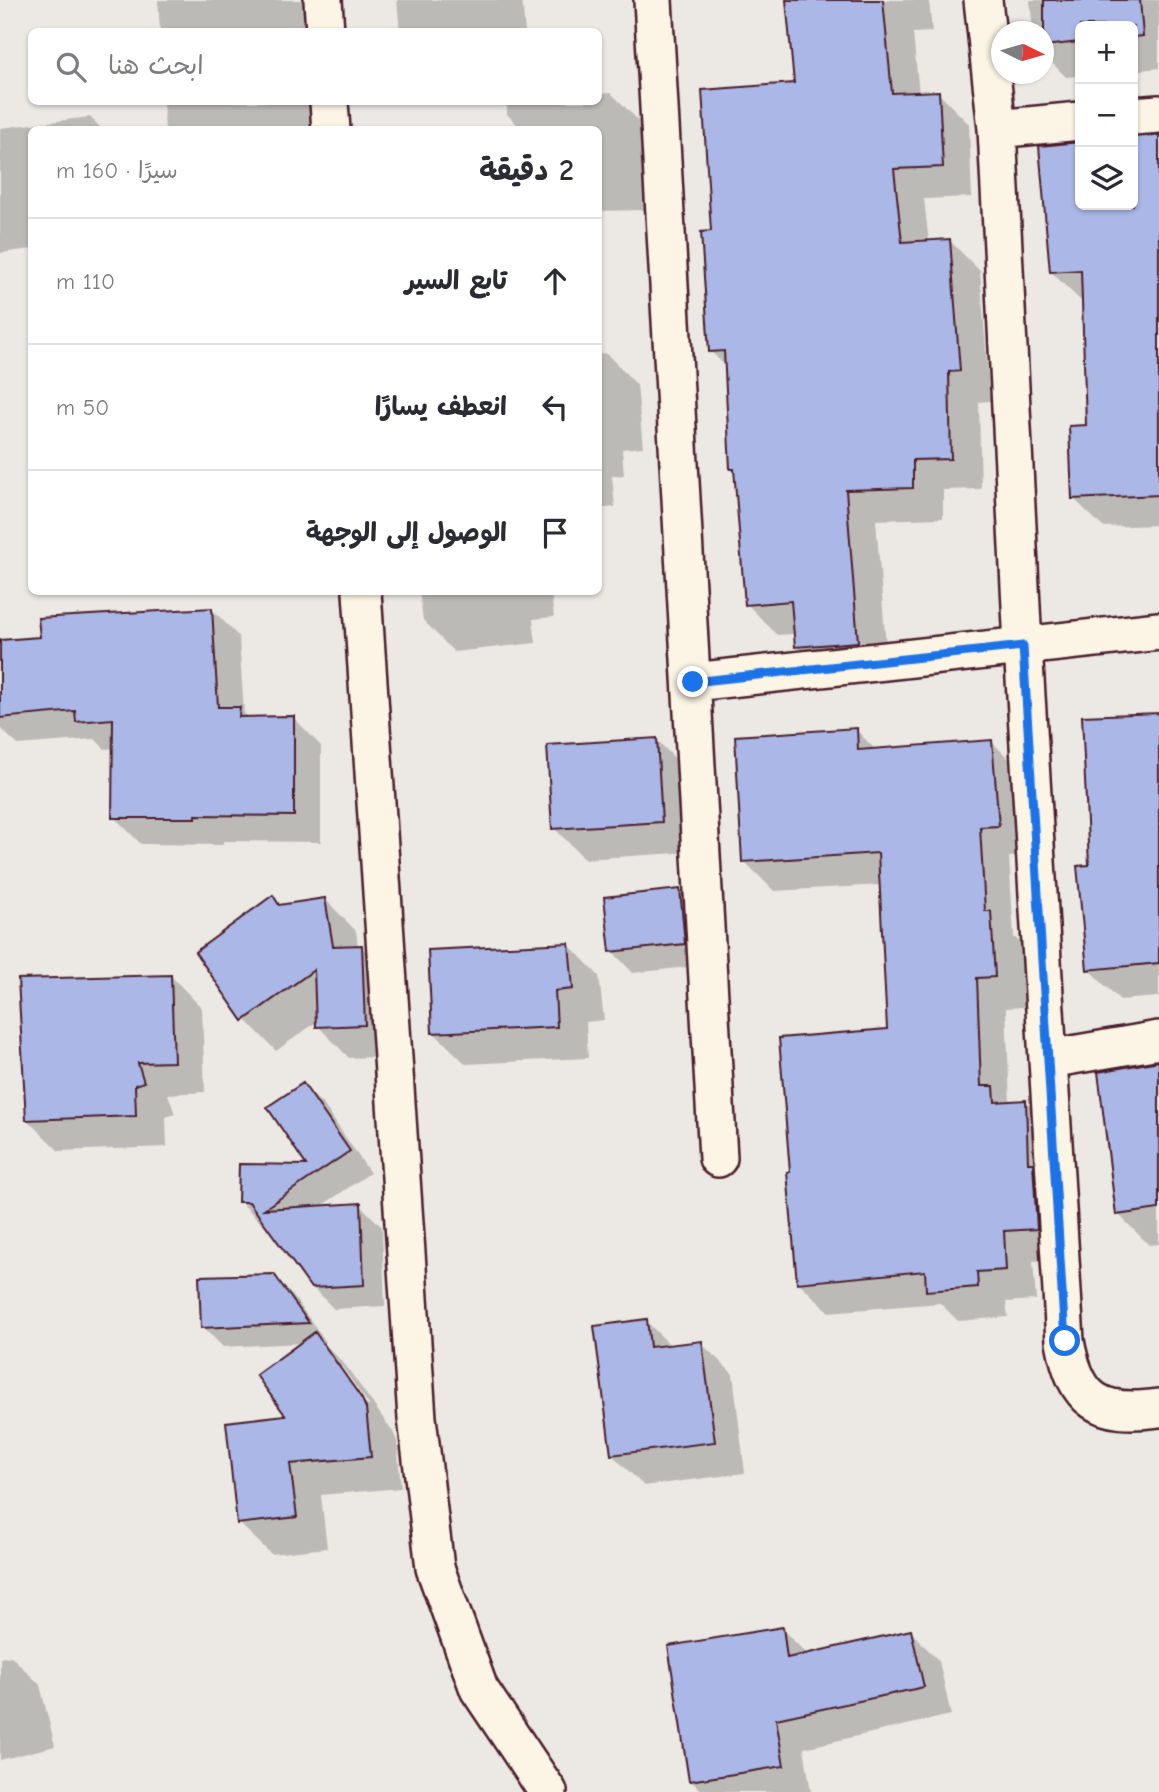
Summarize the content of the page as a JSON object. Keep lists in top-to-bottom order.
{
  "north": "right",
  "page": {
    "map_buttons": ["+", "−"],
    "search": "ابحث هنا",
    "heading": ["2 دقيقة", "سيرًا · 160 m"],
    "list": [
      ["تابع السير", "110 m"],
      ["انعطف يسارًا", "50 m"],
      "الوصول إلى الوجهة"
    ]
  }
}
